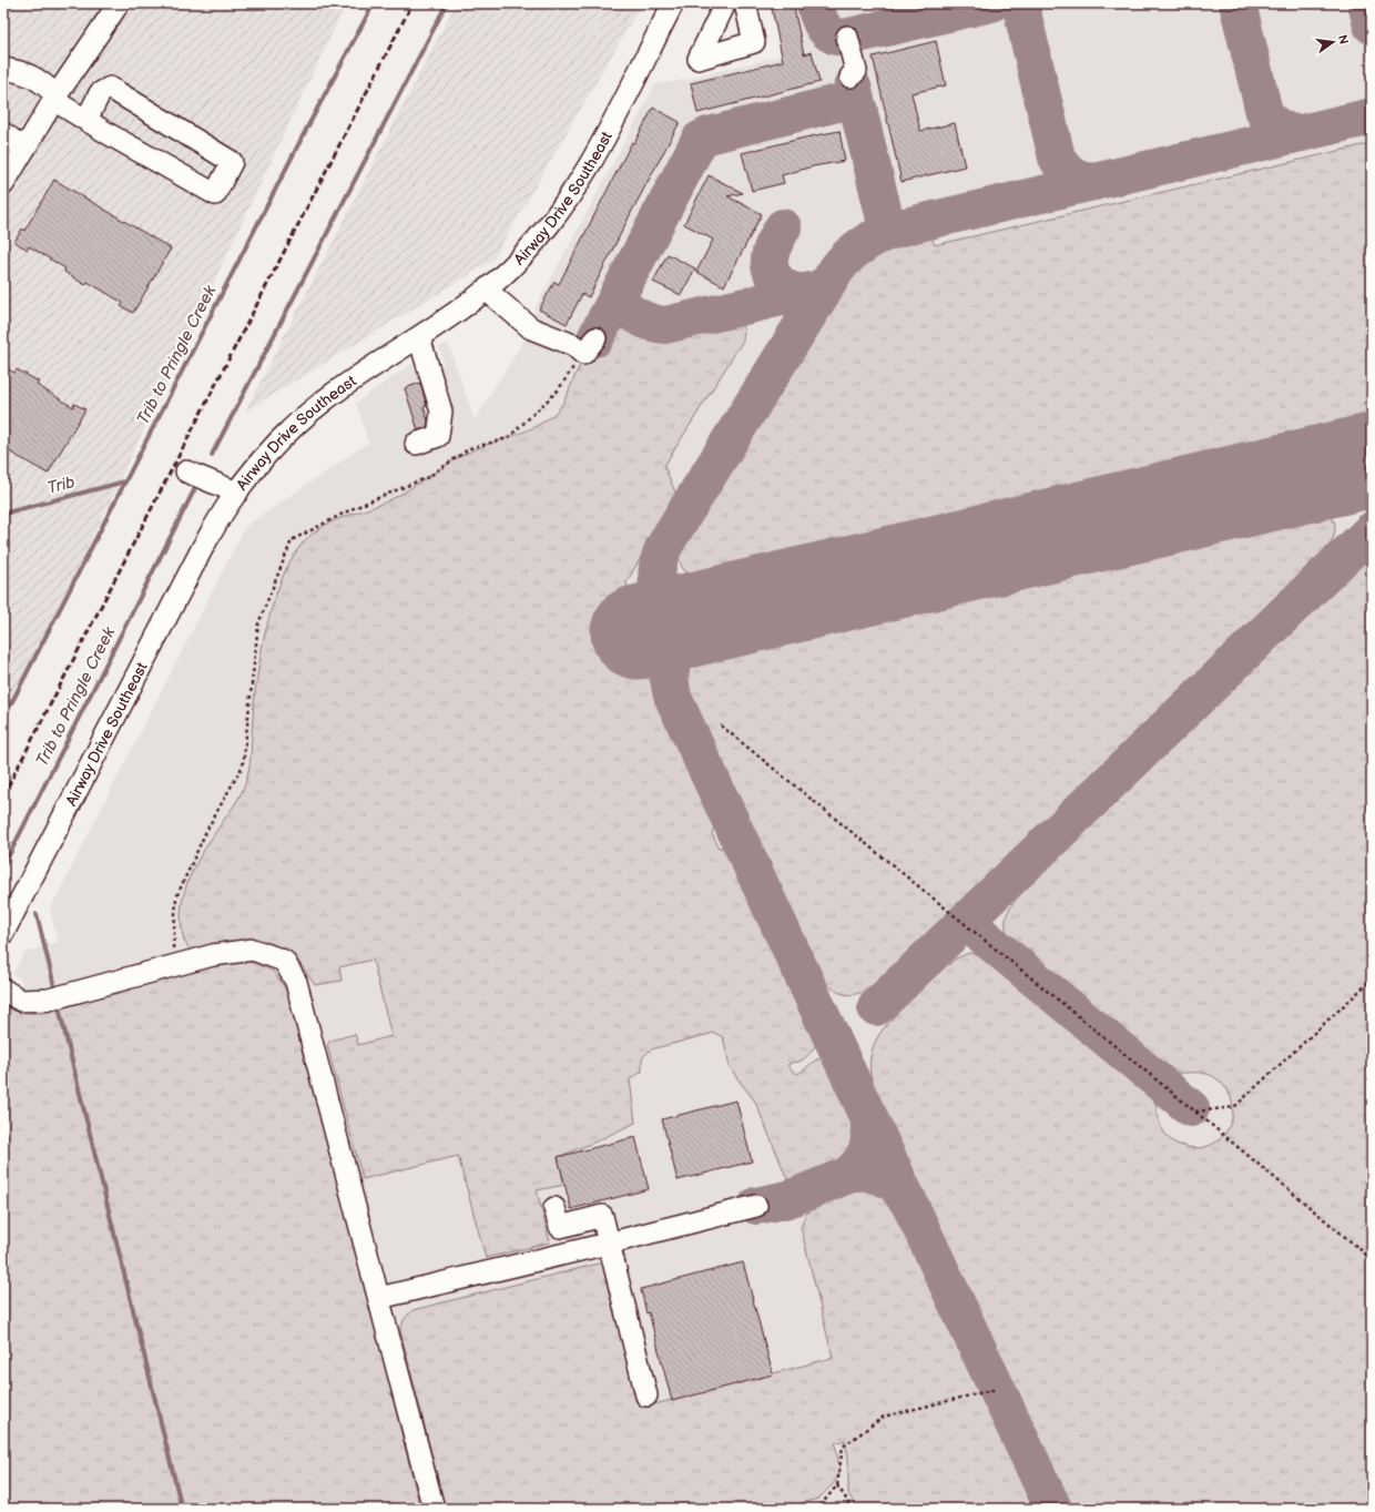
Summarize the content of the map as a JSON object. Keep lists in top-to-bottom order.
{
  "streets": {
    "street": ["Airway Drive Southeast"]
  },
  "water": ["Trib to Pringle Creek", "Trib"],
  "north": "right"
}
